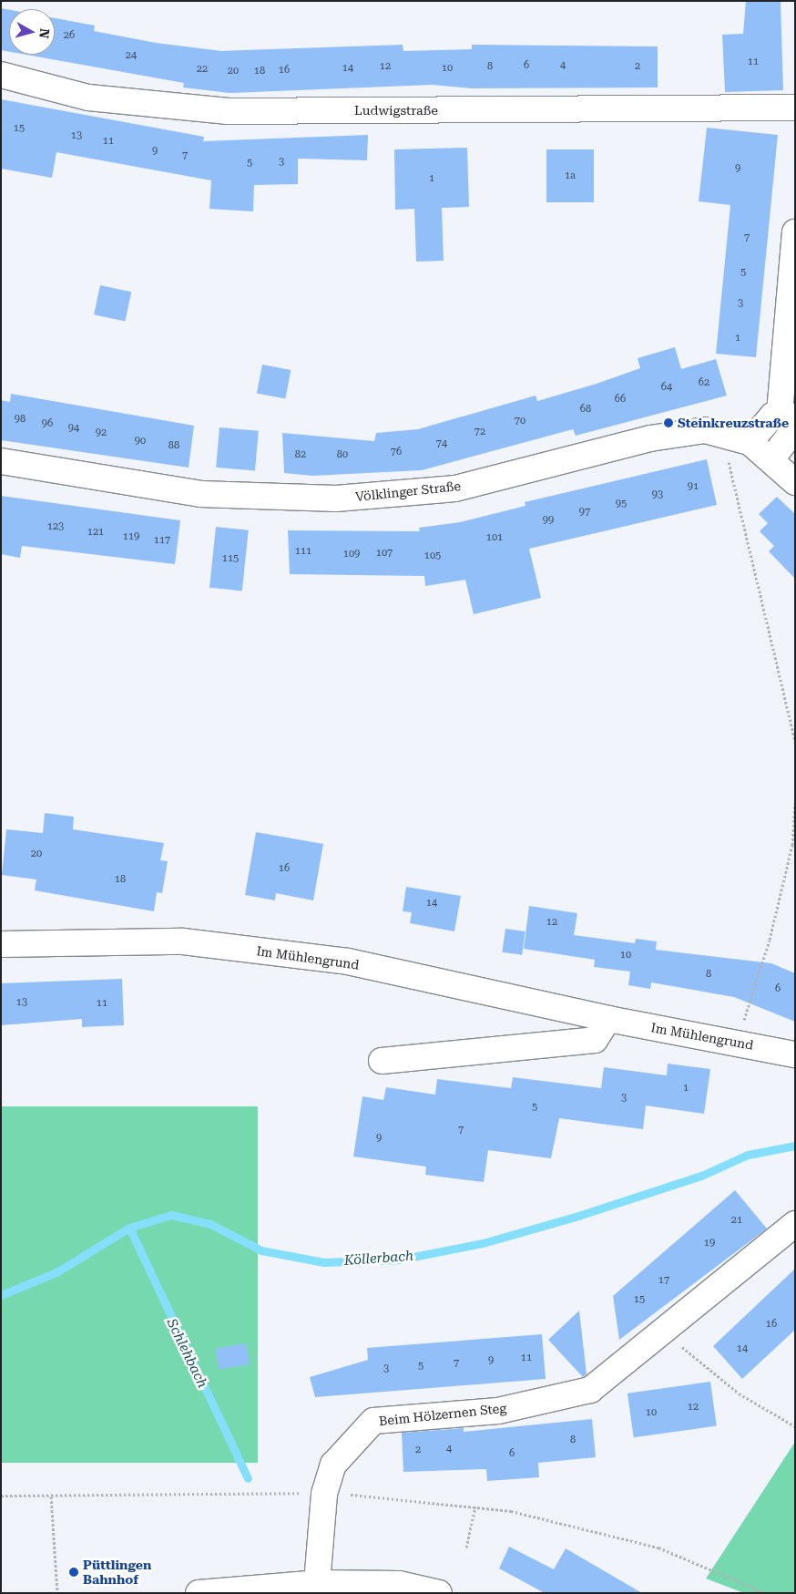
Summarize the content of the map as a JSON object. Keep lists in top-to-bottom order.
{
  "streets": {
    "street": [
      "Ludwigstraße",
      "Völklinger Straße",
      "Im Mühlengrund",
      "Beim Hölzernen Steg"
    ]
  },
  "water": ["Köllerbach", "Schlehbach"],
  "places": ["Steinkreuzstraße", "Püttlingen Bahnhof"],
  "house_numbers": [
    "26",
    "24",
    "11",
    "6",
    "4",
    "12",
    "8",
    "2",
    "14",
    "10",
    "22",
    "16",
    "20",
    "18",
    "15",
    "13",
    "11",
    "9",
    "7",
    "3",
    "5",
    "9",
    "1a",
    "1",
    "7",
    "5",
    "3",
    "1",
    "62",
    "64",
    "66",
    "68",
    "98",
    "70",
    "96",
    "94",
    "72",
    "92",
    "90",
    "74",
    "88",
    "76",
    "82",
    "80",
    "91",
    "93",
    "95",
    "97",
    "99",
    "123",
    "121",
    "119",
    "101",
    "117",
    "111",
    "107",
    "109",
    "105",
    "115",
    "20",
    "16",
    "18",
    "14",
    "12",
    "10",
    "8",
    "6",
    "13",
    "11",
    "1",
    "3",
    "5",
    "7",
    "9",
    "21",
    "19",
    "17",
    "15",
    "16",
    "14",
    "11",
    "9",
    "7",
    "5",
    "3",
    "12",
    "10",
    "8",
    "4",
    "2",
    "6"
  ],
  "north": "right"
}
